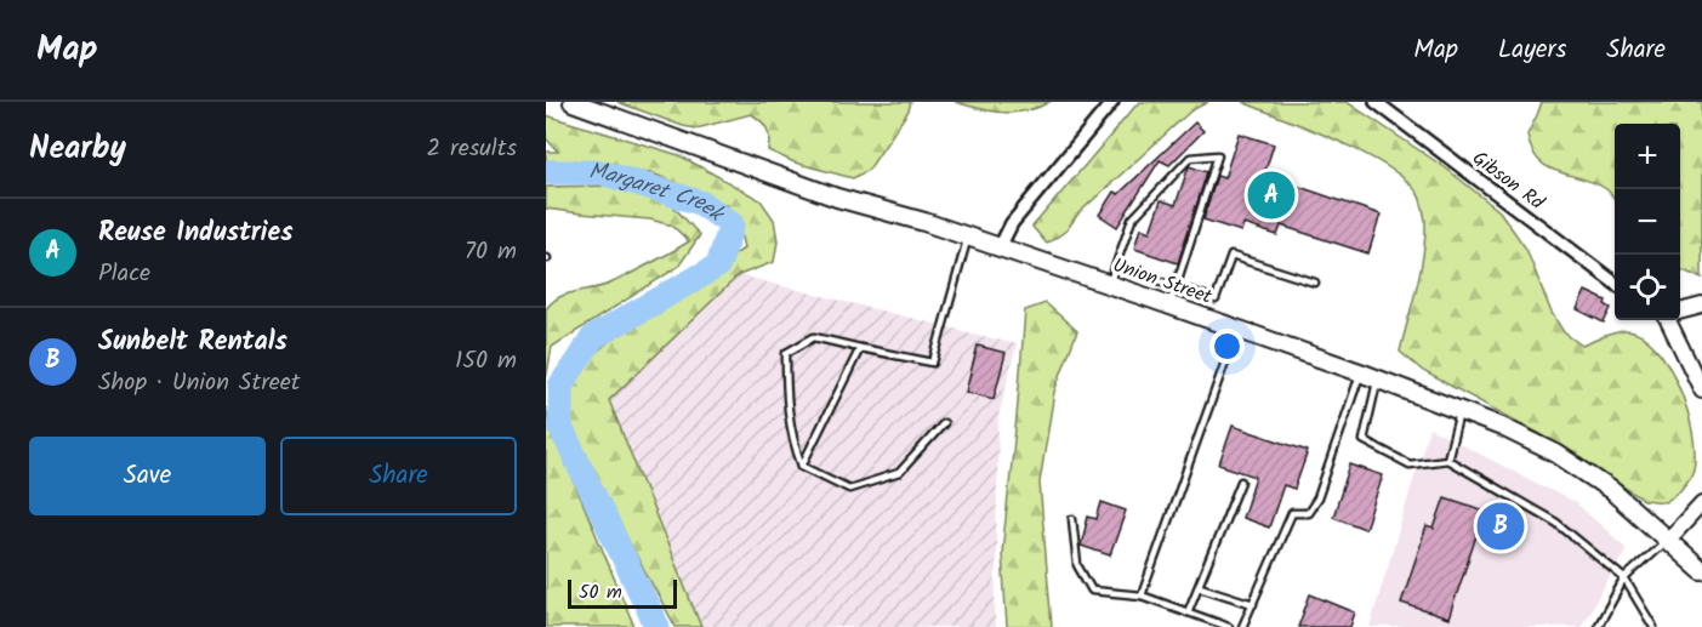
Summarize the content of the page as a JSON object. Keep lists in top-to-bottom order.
{
  "streets": {
    "main road": ["Union Street"],
    "street": ["Gibson Rd"]
  },
  "water": ["Margaret Creek"],
  "scale_bar": "50 m",
  "page": {
    "header": "Map",
    "nav": ["Map", "Layers", "Share"],
    "heading": ["Nearby", "2 results"],
    "map_buttons": ["+", "−"],
    "pins": ["A", "B"],
    "list": [
      {
        "mark": "A",
        "name": "Reuse Industries",
        "note": "Place",
        "value": "70 m"
      },
      {
        "mark": "B",
        "name": "Sunbelt Rentals",
        "note": "Shop · Union Street",
        "value": "150 m"
      }
    ],
    "buttons": ["Save", "Share"],
    "scale": "50 m"
  }
}
